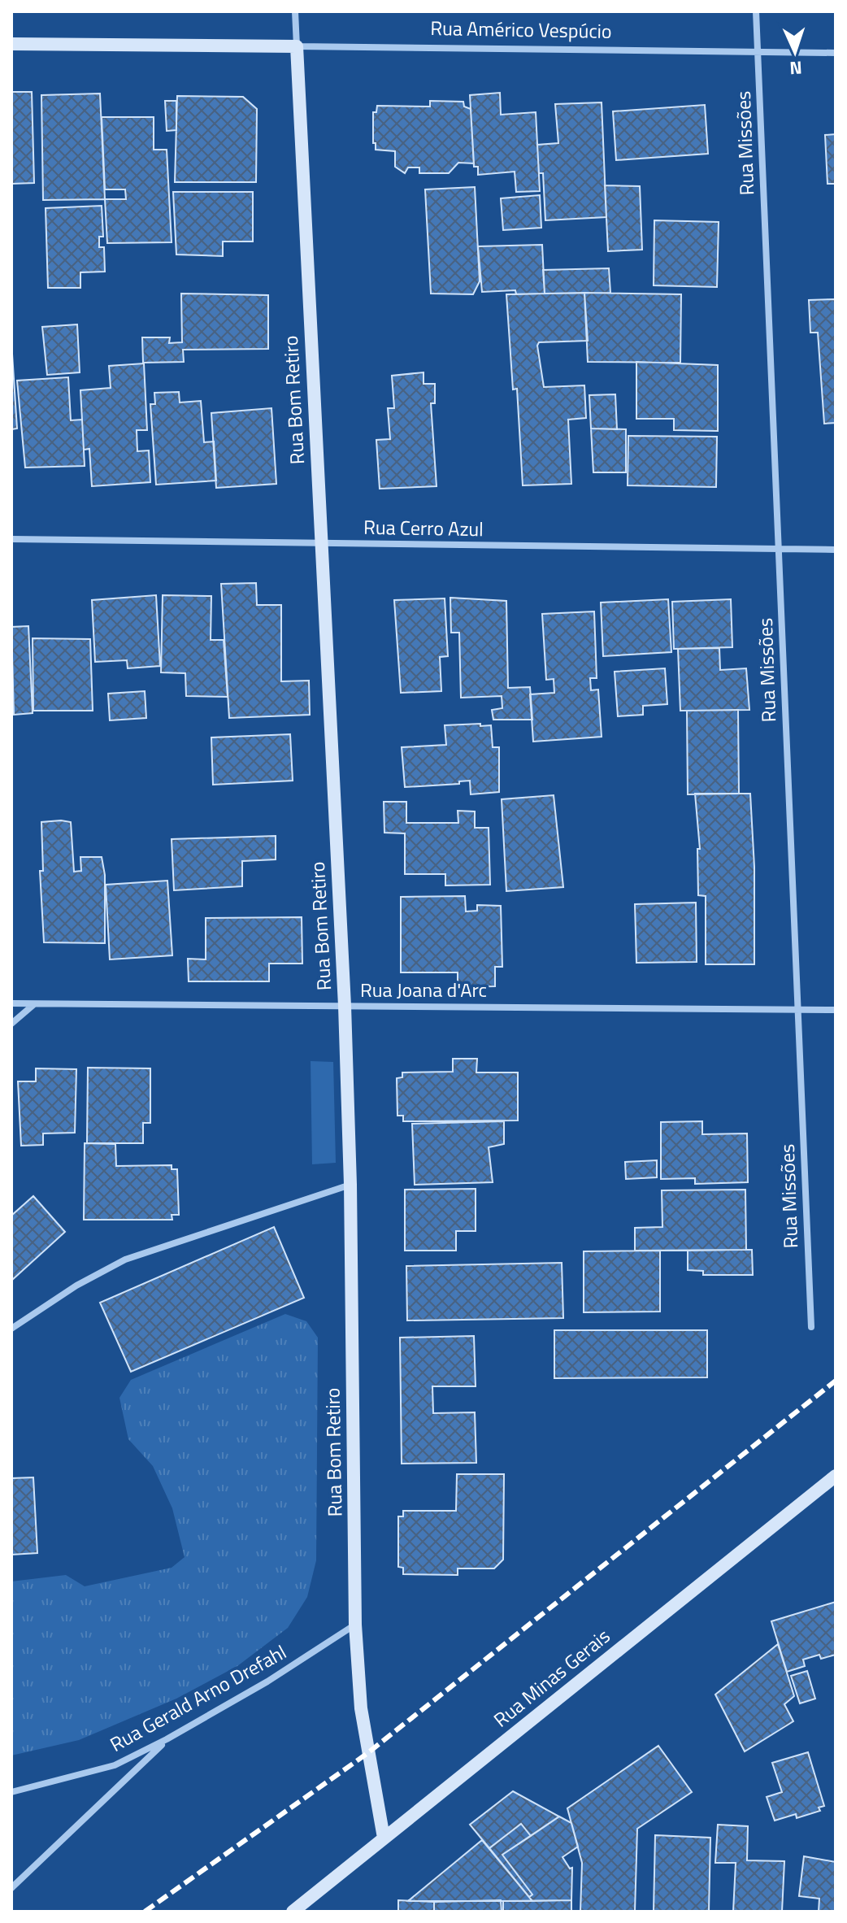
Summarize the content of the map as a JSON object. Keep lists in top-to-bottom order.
{
  "streets": {
    "street": [
      "Rua Américo Vespúcio",
      "Rua Missões",
      "Rua Bom Retiro",
      "Rua Cerro Azul",
      "Rua Joana d'Arc",
      "Rua Minas Gerais",
      "Rua Gerald Arno Drefahl"
    ]
  },
  "crossings": [
    ["Rua Américo Vespúcio", "Rua Missões"],
    ["Rua Américo Vespúcio", "Rua Bom Retiro"],
    ["Rua Missões", "Rua Cerro Azul"],
    ["Rua Missões", "Rua Joana d'Arc"],
    ["Rua Bom Retiro", "Rua Cerro Azul"],
    ["Rua Bom Retiro", "Rua Joana d'Arc"],
    ["Rua Bom Retiro", "Rua Minas Gerais"],
    ["Rua Bom Retiro", "Rua Gerald Arno Drefahl"]
  ],
  "north": "bottom"
}
